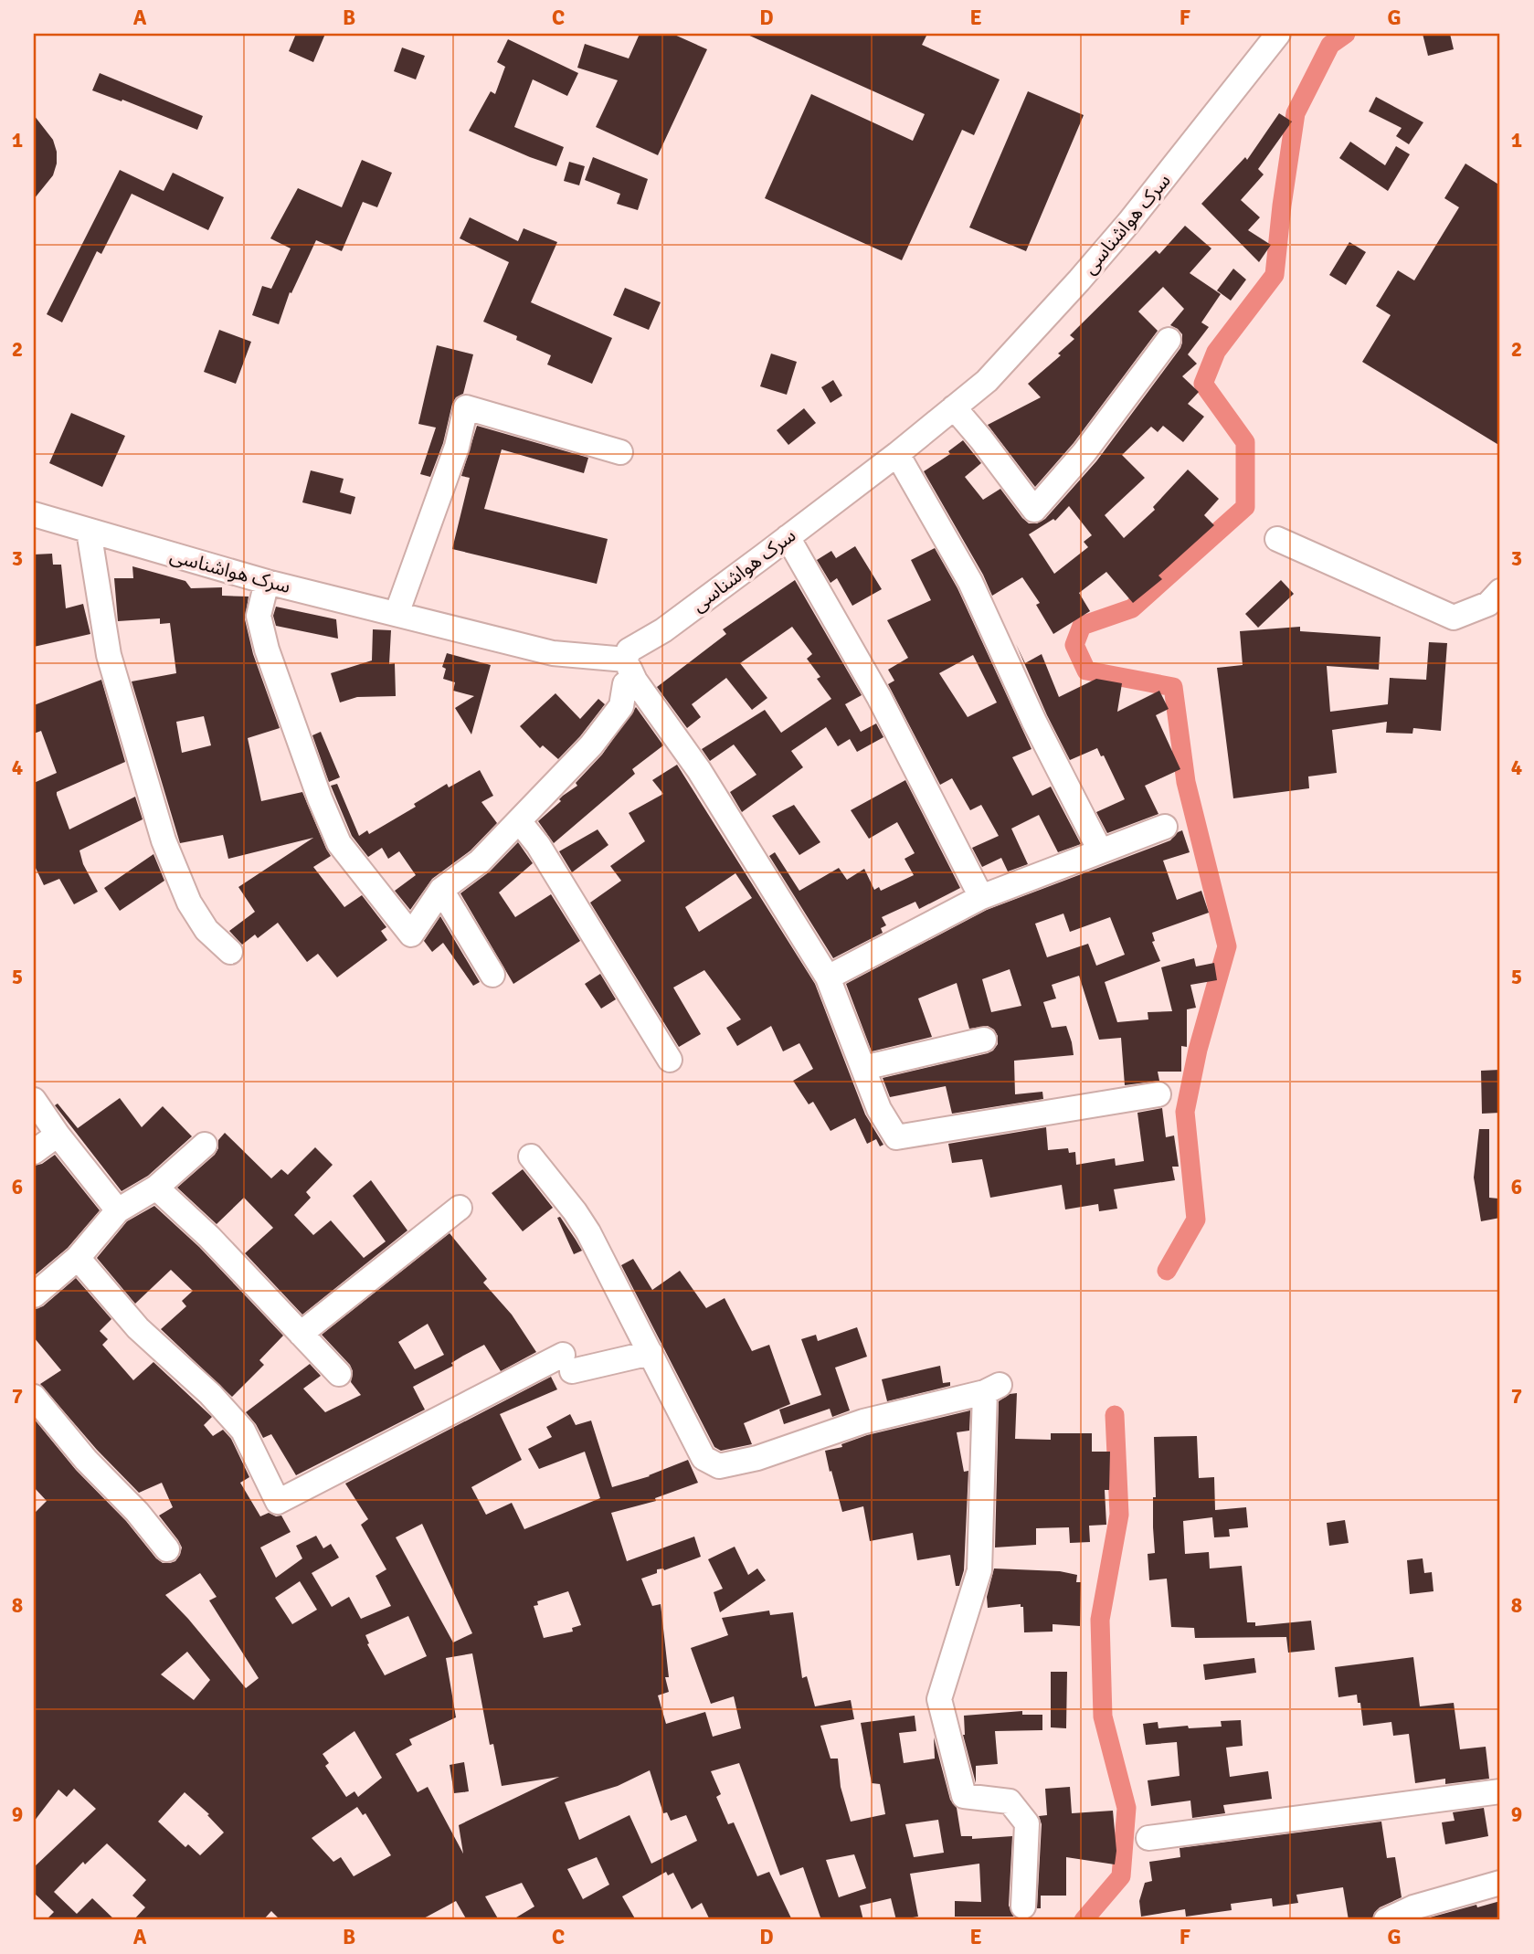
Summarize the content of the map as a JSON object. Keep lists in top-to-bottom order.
{
  "streets": {
    "street": ["سرک هواشناسی"]
  },
  "grid": {
    "columns": [
      "A",
      "B",
      "C",
      "D",
      "E",
      "F",
      "G"
    ],
    "rows": [
      "1",
      "2",
      "3",
      "4",
      "5",
      "6",
      "7",
      "8",
      "9"
    ]
  }
}
